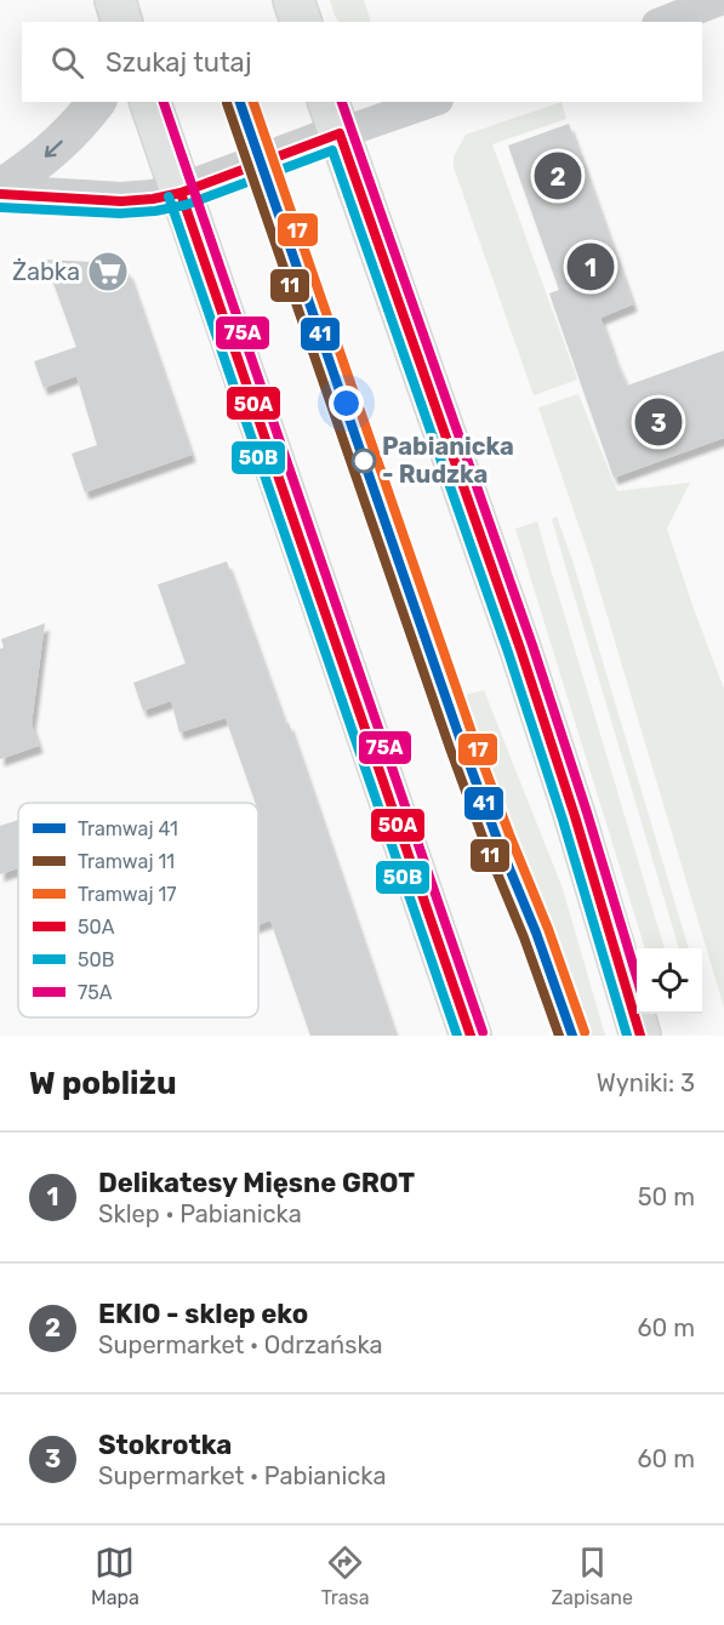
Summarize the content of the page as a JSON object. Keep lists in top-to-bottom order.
{
  "places": {
    "supermarket": ["Żabka"],
    "other": ["Pabianicka - Rudzka"]
  },
  "lines": [
    "tram line 41",
    "tram line 17",
    "transit line 75A",
    "tram line 11",
    "transit line 50A",
    "transit line 50B"
  ],
  "legend": [
    "Tramwaj 41",
    "Tramwaj 11",
    "Tramwaj 17",
    "50A",
    "50B",
    "75A"
  ],
  "page": {
    "search": "Szukaj tutaj",
    "pins": ["2", "1", "3"],
    "heading": ["W pobliżu", "Wyniki: 3"],
    "list": [
      {
        "mark": "1",
        "name": "Delikatesy Mięsne GROT",
        "note": "Sklep · Pabianicka",
        "value": "50 m"
      },
      {
        "mark": "2",
        "name": "EKIO - sklep eko",
        "note": "Supermarket · Odrzańska",
        "value": "60 m"
      },
      {
        "mark": "3",
        "name": "Stokrotka",
        "note": "Supermarket · Pabianicka",
        "value": "60 m"
      }
    ],
    "nav": ["Mapa", "Trasa", "Zapisane"]
  }
}
